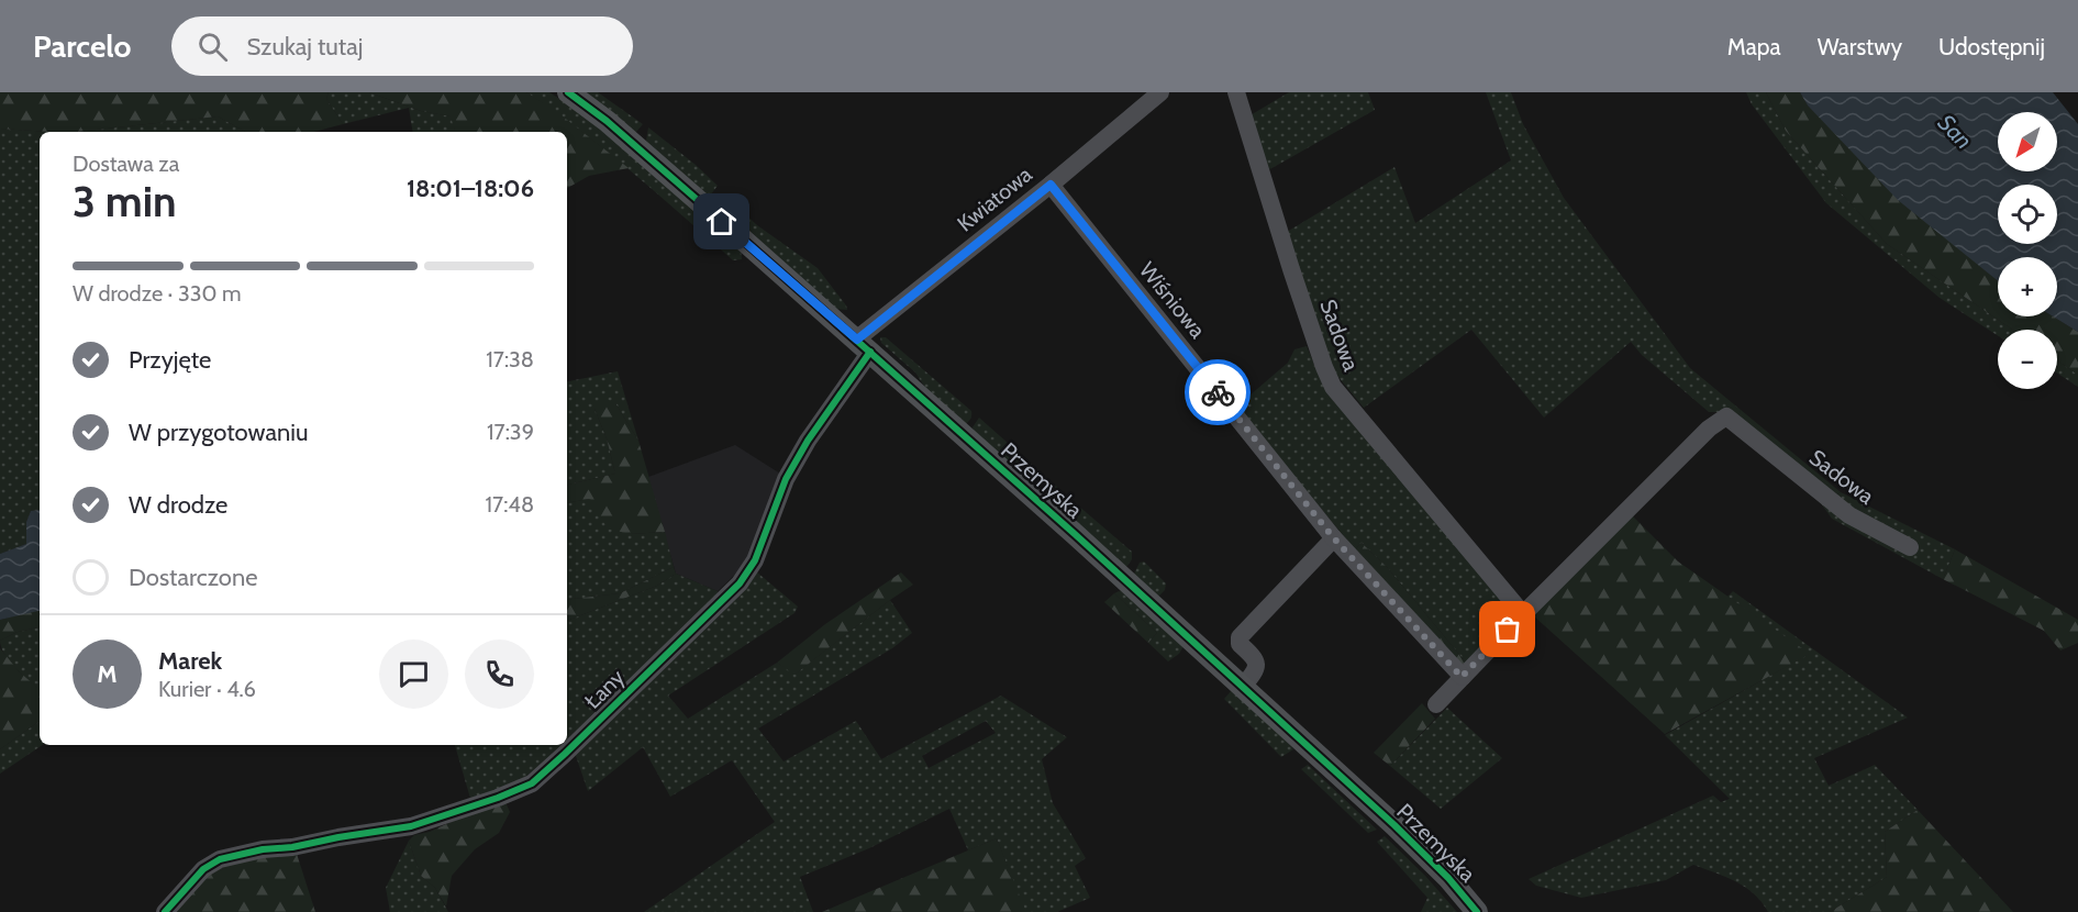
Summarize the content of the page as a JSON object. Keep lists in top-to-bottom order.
{
  "streets": {
    "main road": ["Przemyska"],
    "street": [
      "Kwiatowa",
      "Wiśniowa",
      "Sadowa",
      "Łany"
    ]
  },
  "crossings": [
    ["Kwiatowa", "Wiśniowa"],
    ["Kwiatowa", "Przemyska"],
    ["Kwiatowa", "Łany"],
    ["Wiśniowa", "Sadowa"],
    ["Przemyska", "Łany"]
  ],
  "water": ["San"],
  "north": "bottom left",
  "page": {
    "header": "Parcelo",
    "search": "Szukaj tutaj",
    "nav": ["Mapa", "Warstwy", "Udostępnij"],
    "map_buttons": ["+", "−"],
    "heading": ["3 min", "Dostawa za", "18:01–18:06"],
    "panel": ["Marek", "Kurier · 4.6"],
    "bar": "W drodze · 330 m",
    "list": [
      ["Przyjęte", "17:38"],
      ["W przygotowaniu", "17:39"],
      ["W drodze", "17:48"],
      "Dostarczone"
    ],
    "round": "M"
  }
}
